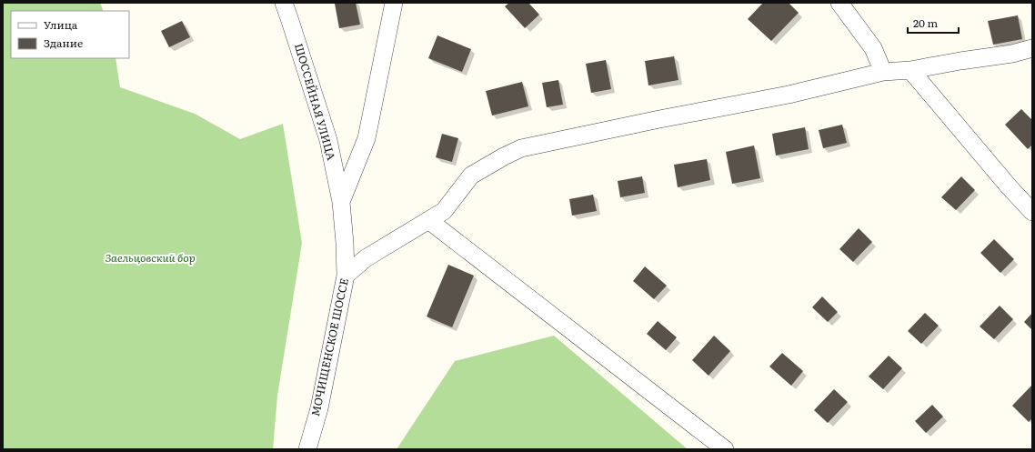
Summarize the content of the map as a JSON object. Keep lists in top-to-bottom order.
{
  "streets": {
    "street": ["ШОССЕЙНАЯ УЛИЦА", "МОЧИЩЕНСКОЕ ШОССЕ"]
  },
  "crossings": [
    ["ШОССЕЙНАЯ УЛИЦА", "МОЧИЩЕНСКОЕ ШОССЕ"]
  ],
  "parks": ["Заельцовский бор"],
  "legend": ["Улица", "Здание"],
  "scale_bar": "20 m"
}
